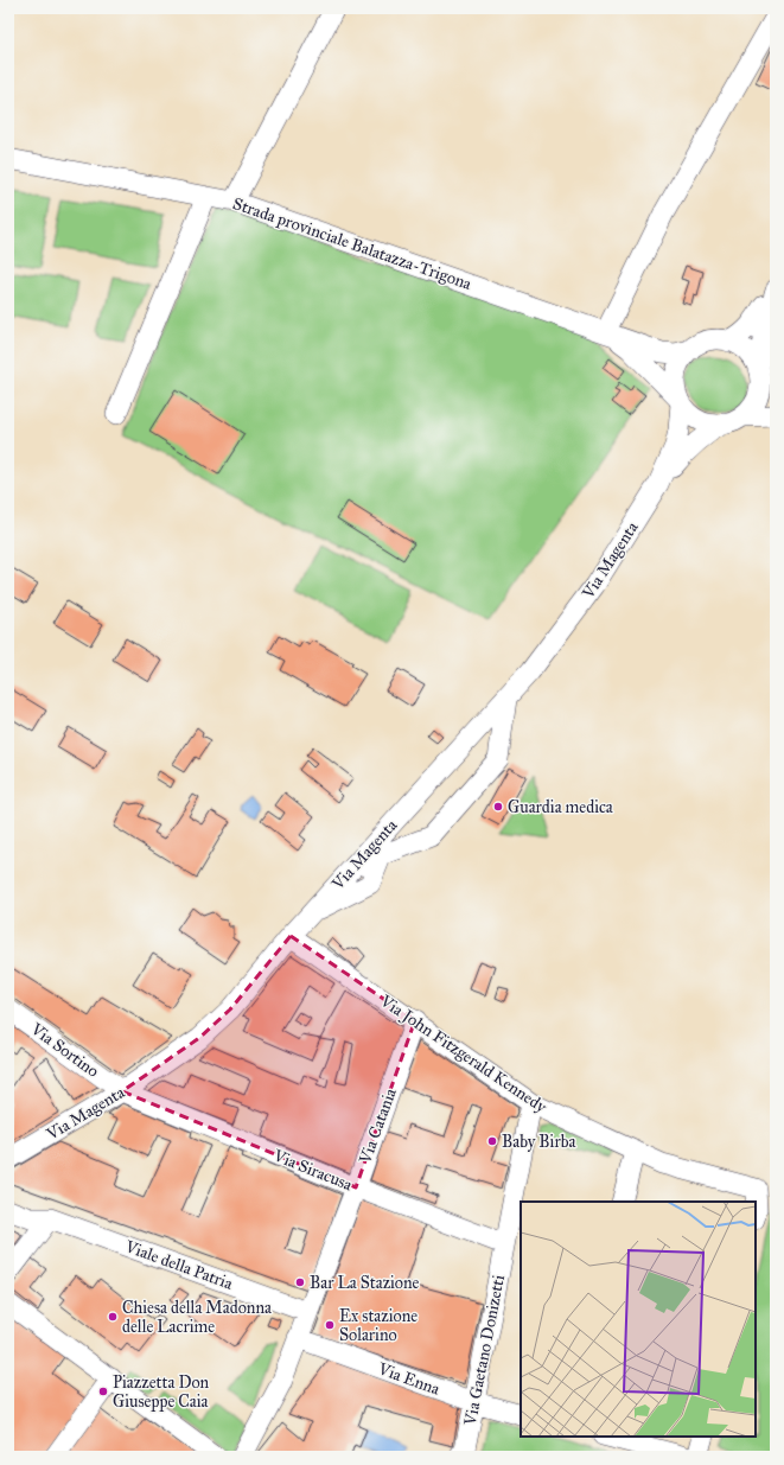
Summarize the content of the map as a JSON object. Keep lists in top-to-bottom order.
{
  "streets": {
    "street": [
      "Strada provinciale Balatazza-Trigona",
      "Via Magenta",
      "Via Sortino",
      "Via John Fitzgerald Kennedy",
      "Via Catania",
      "Via Siracusa",
      "Viale della Patria",
      "Via Gaetano Donizetti",
      "Via Enna"
    ]
  },
  "crossings": [
    ["Via Magenta", "Via Sortino"],
    ["Via Magenta", "Via John Fitzgerald Kennedy"],
    ["Via Magenta", "Via Siracusa"],
    ["Via Sortino", "Via Siracusa"],
    ["Via John Fitzgerald Kennedy", "Via Catania"],
    ["Via John Fitzgerald Kennedy", "Via Gaetano Donizetti"],
    ["Via Catania", "Via Siracusa"],
    ["Via Catania", "Viale della Patria"],
    ["Via Catania", "Via Enna"],
    ["Via Siracusa", "Via Gaetano Donizetti"],
    ["Via Gaetano Donizetti", "Via Enna"]
  ],
  "places": [
    "Guardia medica",
    "Baby Birba",
    "Bar La Stazione",
    "Chiesa della Madonna delle Lacrime",
    "Ex stazione Solarino",
    "Piazzetta Don Giuseppe Caia"
  ]
}
